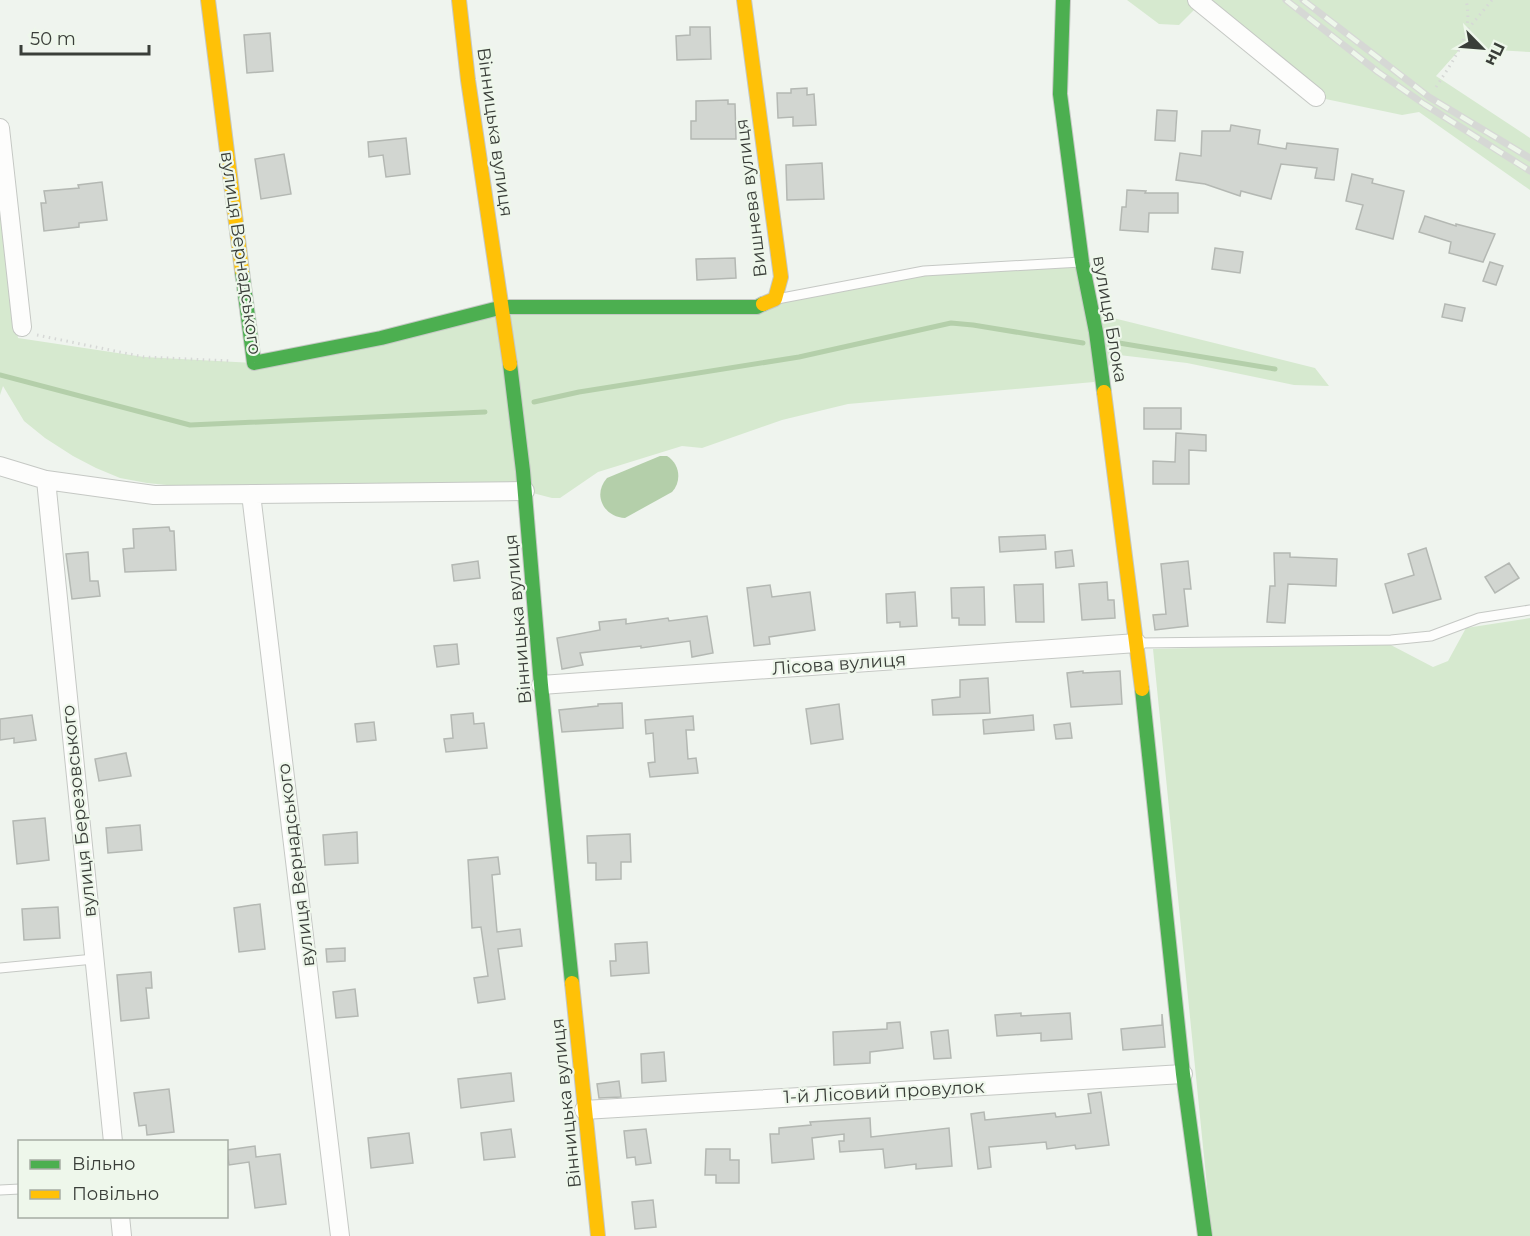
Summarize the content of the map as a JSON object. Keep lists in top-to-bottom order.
{
  "streets": {
    "street": [
      "Вінницька вулиця",
      "Вишнева вулиця",
      "вулиця Вернадського",
      "вулиця Блока",
      "Лісова вулиця",
      "вулиця Березовського",
      "1-й Лісовий провулок"
    ]
  },
  "crossings": [
    ["Вінницька вулиця", "Вишнева вулиця"],
    ["Вінницька вулиця", "вулиця Вернадського"],
    ["Вінницька вулиця", "Лісова вулиця"],
    ["Вінницька вулиця", "1-й Лісовий провулок"],
    ["Вишнева вулиця", "вулиця Вернадського"],
    ["вулиця Блока", "Лісова вулиця"],
    ["вулиця Блока", "1-й Лісовий провулок"]
  ],
  "legend": ["Вільно", "Повільно"],
  "scale_bar": "50 m",
  "north": "bottom right"
}
